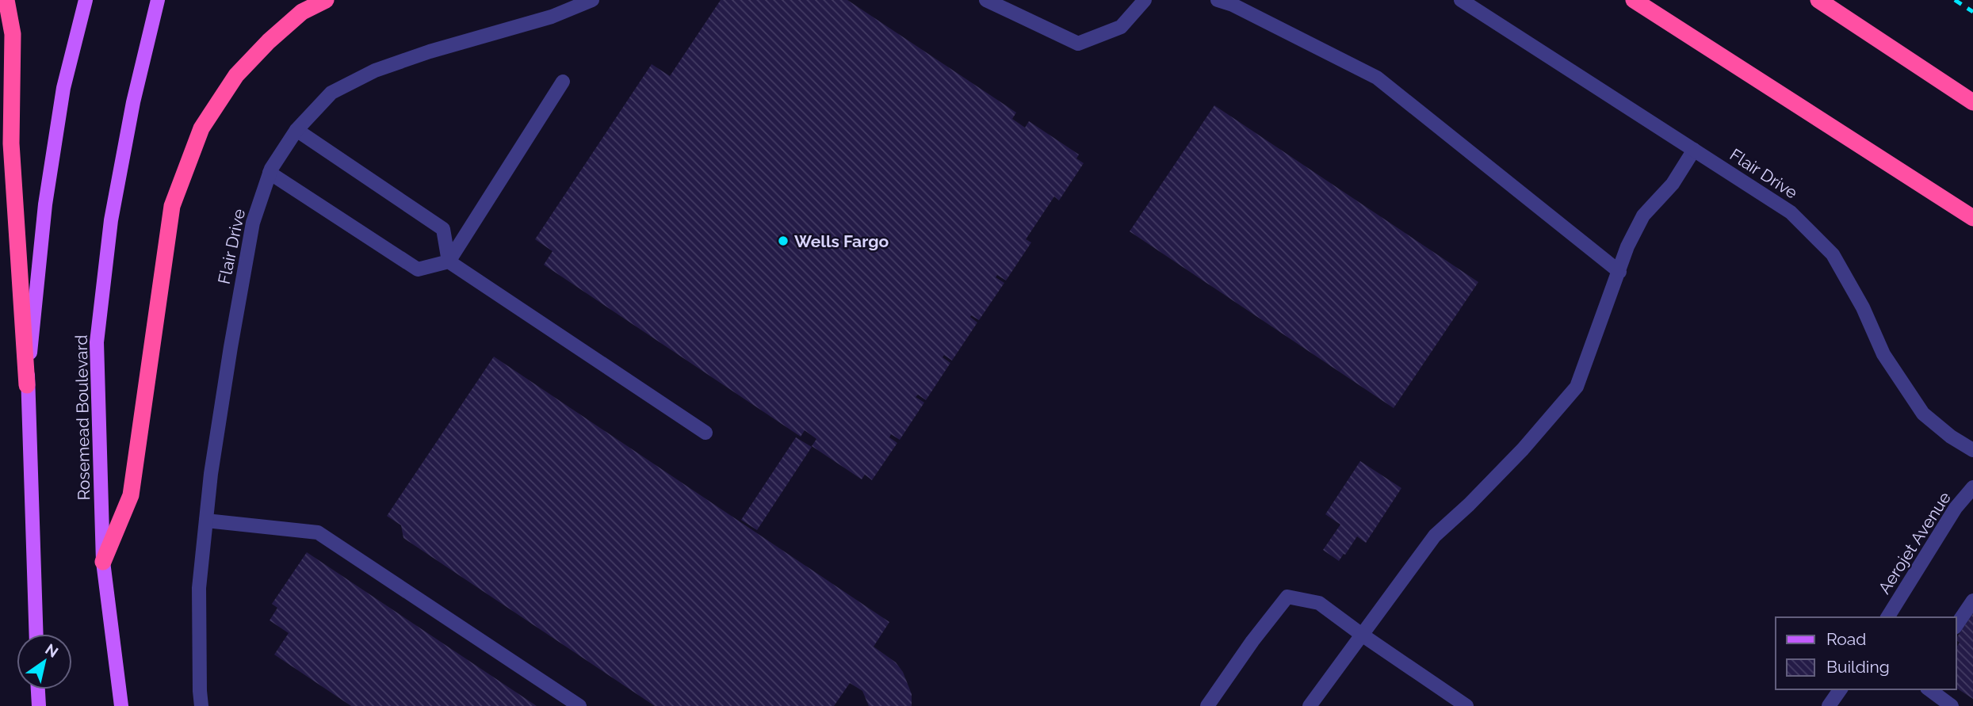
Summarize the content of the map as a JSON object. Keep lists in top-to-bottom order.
{
  "streets": {
    "main road": ["Rosemead Boulevard"],
    "street": ["Flair Drive", "Aerojet Avenue"]
  },
  "places": ["Wells Fargo"],
  "legend": ["Road", "Building"],
  "north": "top right"
}
